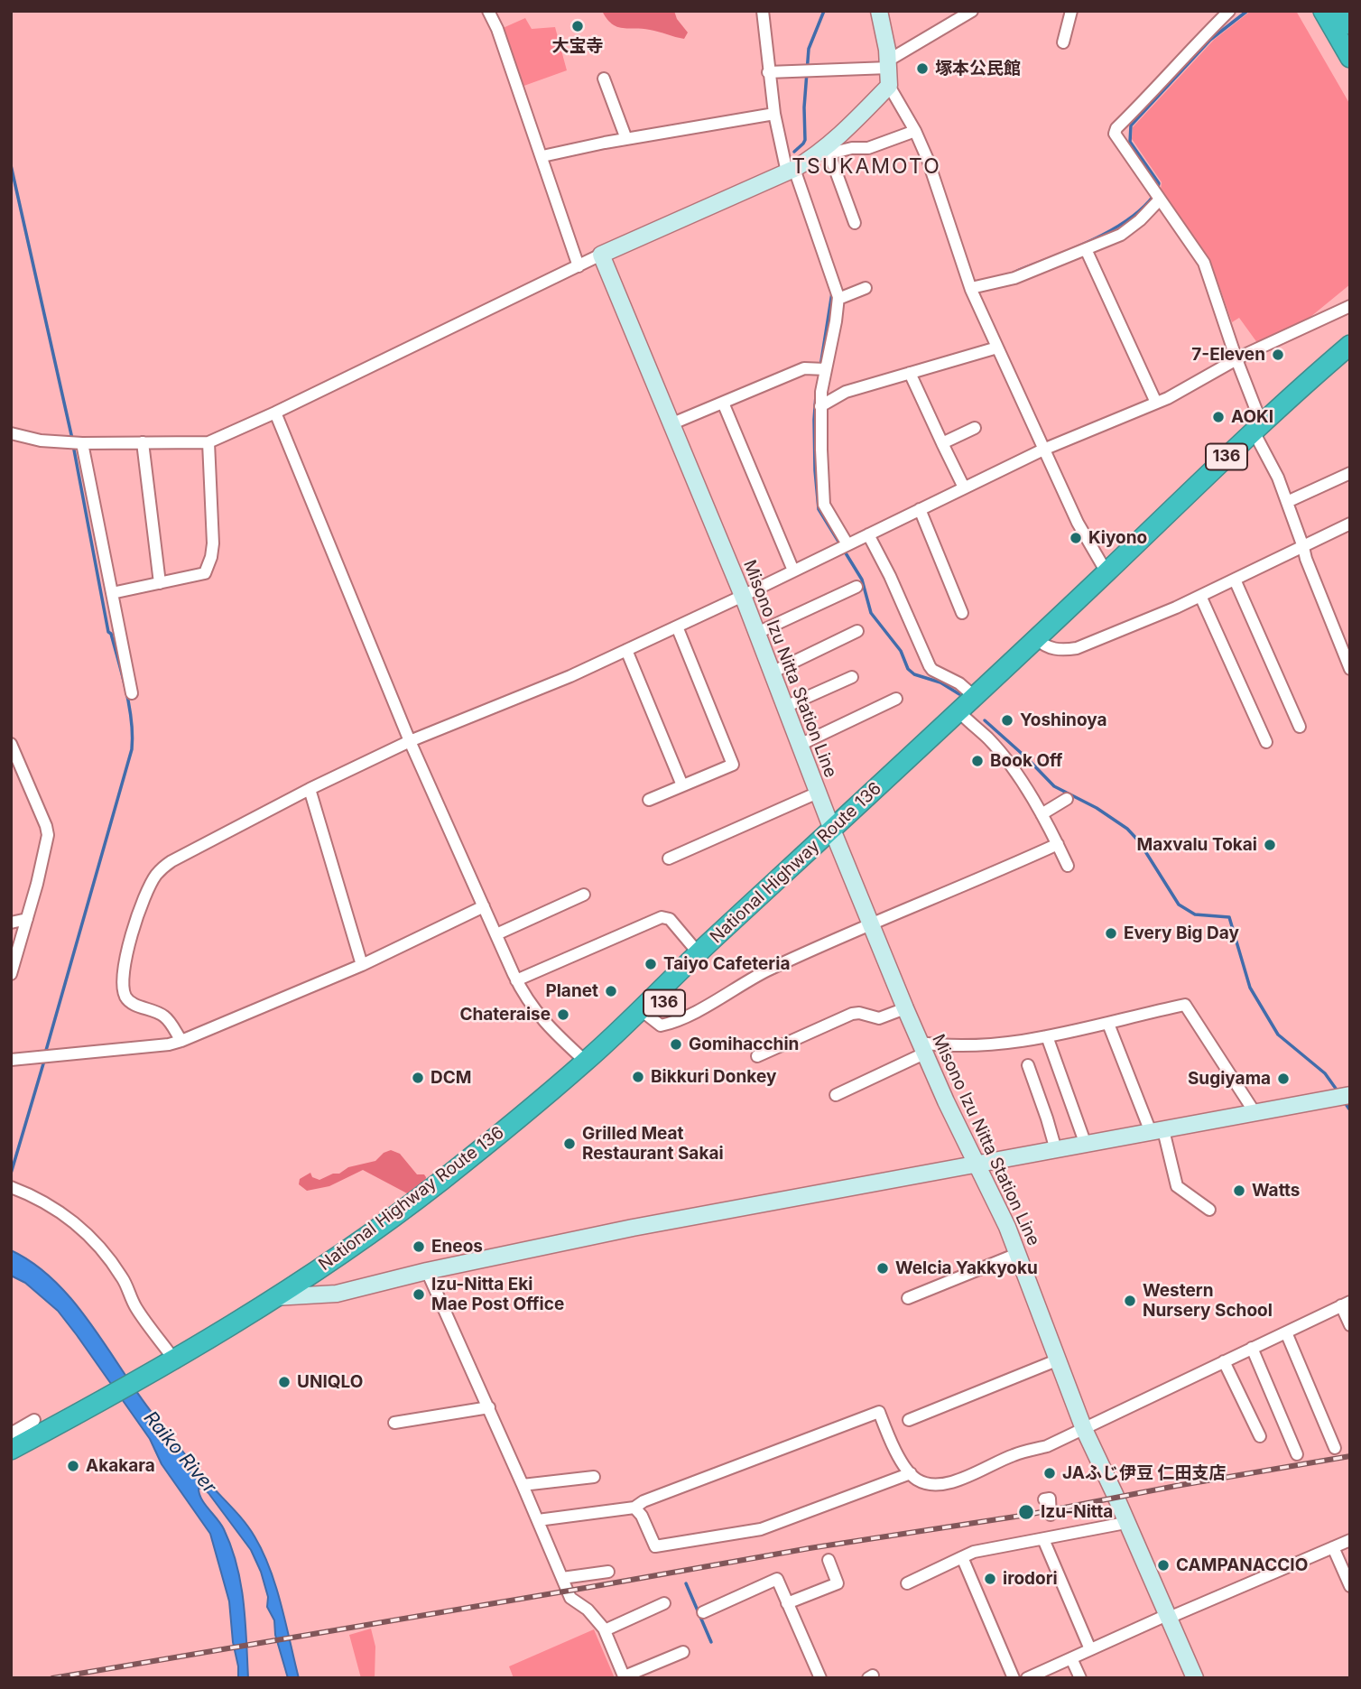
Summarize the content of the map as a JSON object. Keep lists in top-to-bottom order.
{
  "streets": {
    "highway": ["136", "National Highway Route 136"],
    "main road": ["Misono Izu Nitta Station Line"]
  },
  "crossings": [
    ["Misono Izu Nitta Station Line", "National Highway Route 136"]
  ],
  "districts": ["TSUKAMOTO"],
  "water": ["Raiko River"],
  "places": [
    "大宝寺",
    "塚本公民館",
    "7-Eleven",
    "AOKI",
    "Kiyono",
    "Yoshinoya",
    "Book Off",
    "Maxvalu Tokai",
    "Every Big Day",
    "Taiyo Cafeteria",
    "Planet",
    "Chateraise",
    "Gomihacchin",
    "Bikkuri Donkey",
    "DCM",
    "Sugiyama",
    "Grilled Meat Restaurant Sakai",
    "Watts",
    "Eneos",
    "Welcia Yakkyoku",
    "Izu-Nitta Eki Mae Post Office",
    "Western Nursery School",
    "UNIQLO",
    "Akakara",
    "JAふじ伊豆 仁田支店",
    "Izu-Nitta",
    "CAMPANACCIO",
    "irodori"
  ]
}
